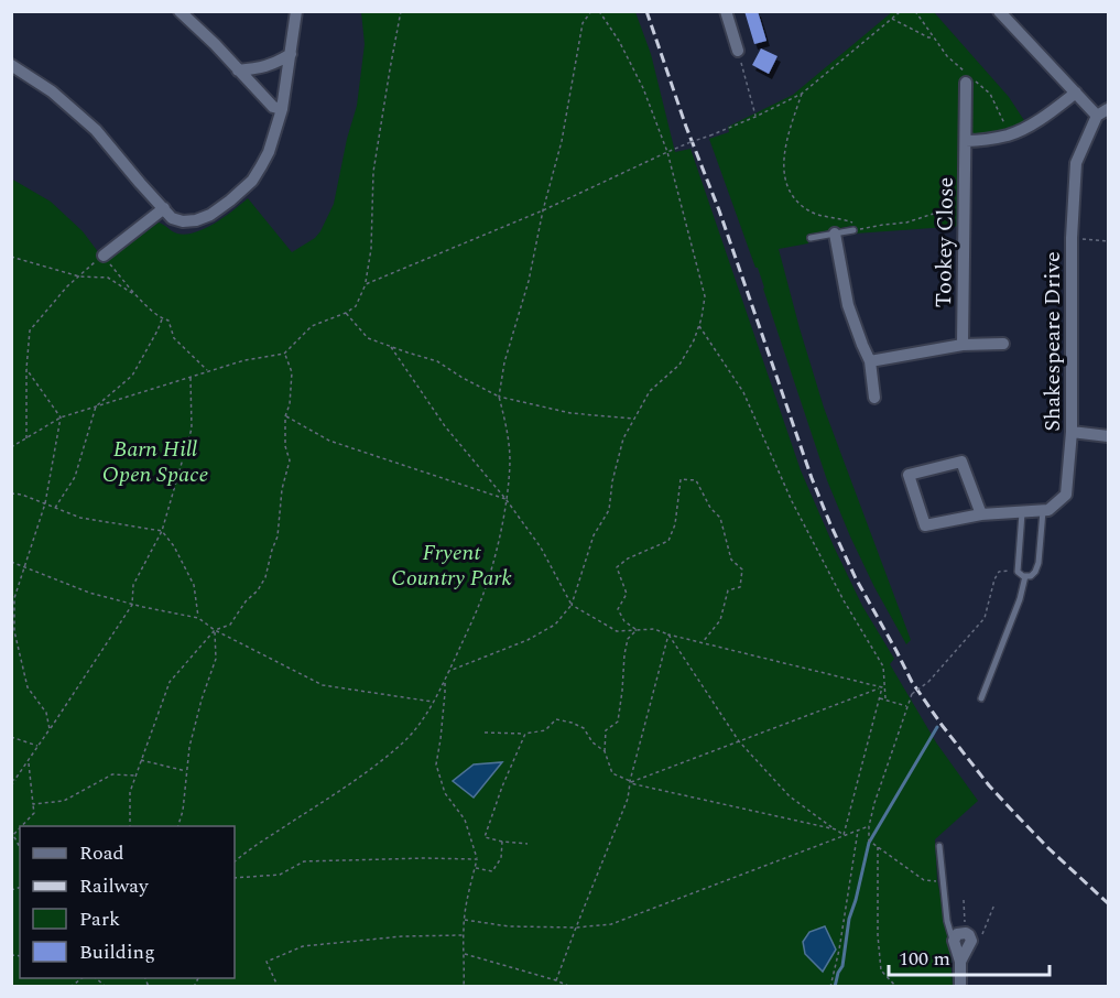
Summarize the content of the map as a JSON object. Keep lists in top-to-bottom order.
{
  "streets": {
    "street": ["Tookey Close", "Shakespeare Drive"]
  },
  "parks": ["Barn Hill Open Space", "Fryent Country Park"],
  "legend": [
    "Road",
    "Railway",
    "Park",
    "Building"
  ],
  "scale_bar": "100 m"
}
